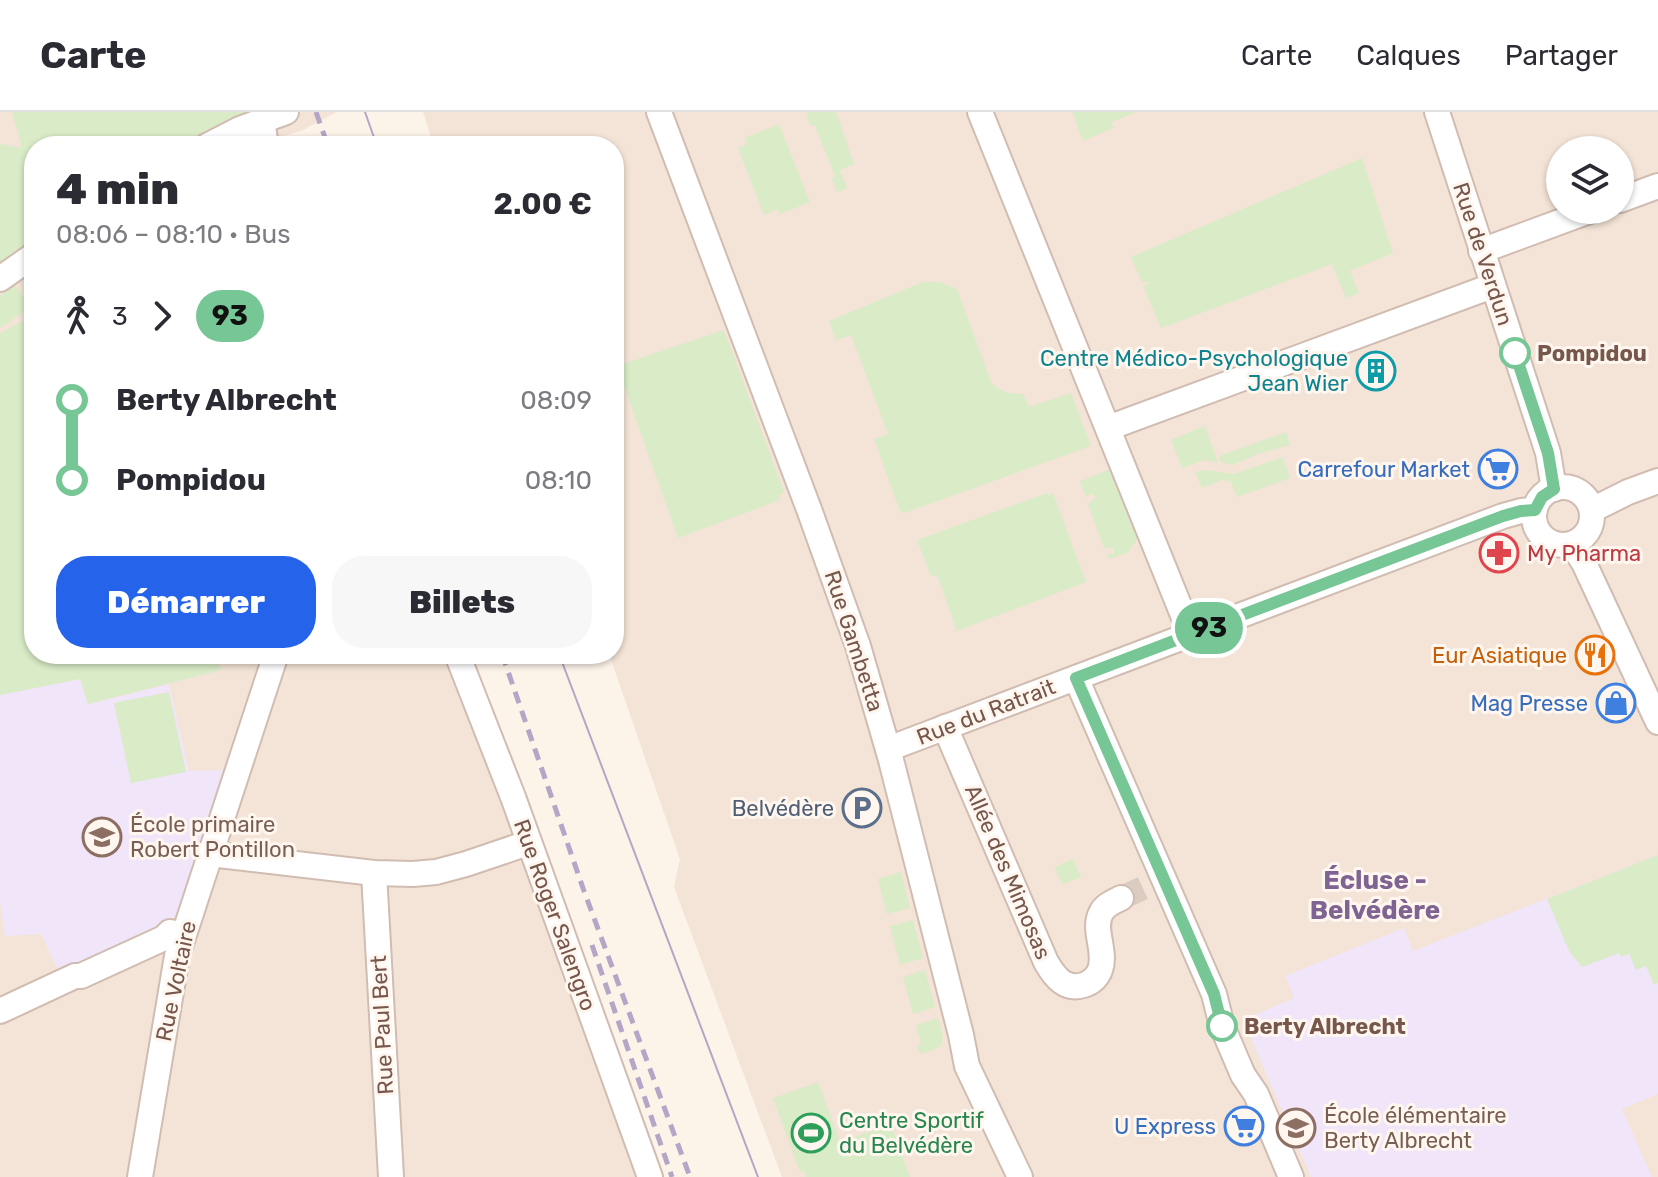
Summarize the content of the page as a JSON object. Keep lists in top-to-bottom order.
{
  "streets": {
    "street": [
      "Rue de Verdun",
      "Rue Gambetta",
      "Rue du Ratrait",
      "Allée des Mimosas",
      "Rue Roger Salengro",
      "Rue Voltaire",
      "Rue Paul Bert"
    ]
  },
  "crossings": [
    ["Rue de Verdun", "Rue du Ratrait"],
    ["Rue Gambetta", "Rue du Ratrait"],
    ["Rue du Ratrait", "Allée des Mimosas"]
  ],
  "districts": ["Écluse - Belvédère"],
  "places": {
    "other": ["Pompidou", "Berty Albrecht"],
    "building": ["Centre Médico-Psychologique Jean Wier"],
    "supermarket": ["Carrefour Market", "U Express"],
    "pharmacy": ["My Pharma"],
    "restaurant": ["Eur Asiatique"],
    "shop": ["Mag Presse"],
    "parking": ["Belvédère"],
    "school or university": ["École primaire Robert Pontillon", "École élémentaire Berty Albrecht"],
    "sports": ["Centre Sportif du Belvédère"]
  },
  "lines": ["bus line 93"],
  "page": {
    "header": "Carte",
    "nav": ["Carte", "Calques", "Partager"],
    "on_map": "93",
    "heading": ["4 min", "08:06 – 08:10 · Bus", "2.00 €"],
    "legs": ["3", "93"],
    "list": [
      {
        "name": "Berty Albrecht",
        "value": "08:09"
      },
      {
        "name": "Pompidou",
        "value": "08:10"
      }
    ],
    "buttons": ["Démarrer", "Billets"]
  }
}
